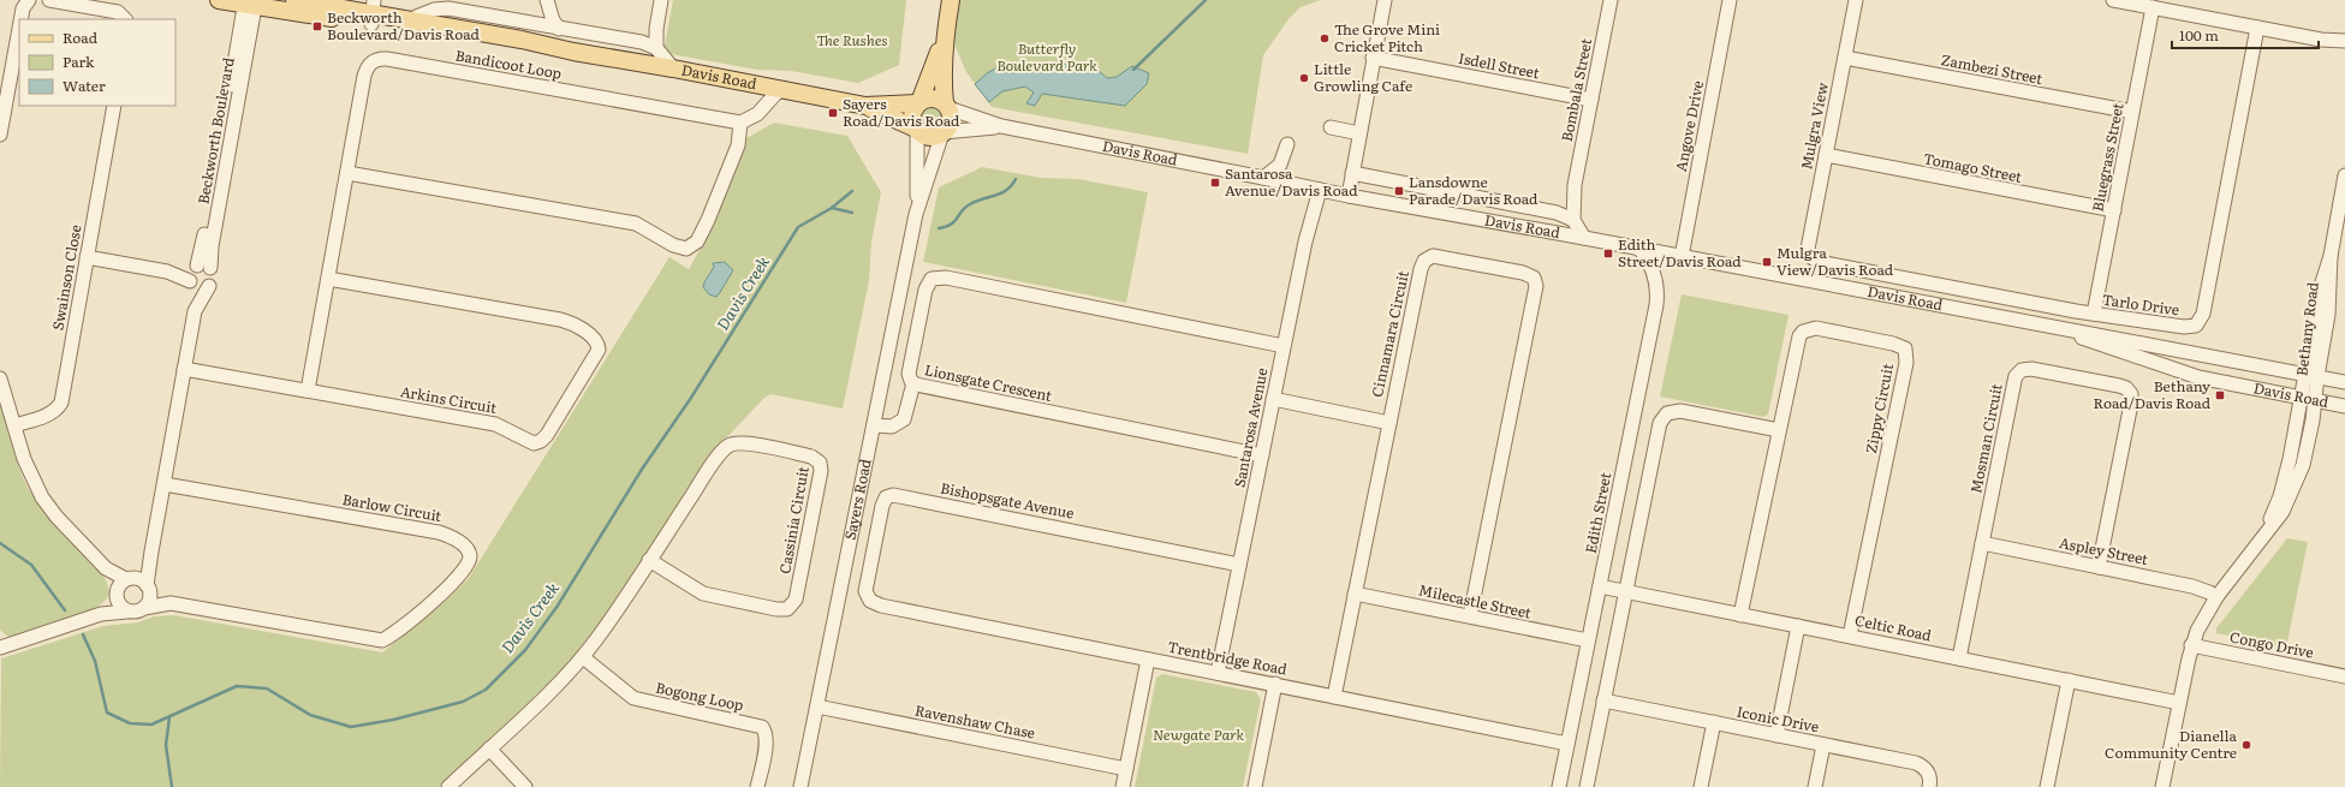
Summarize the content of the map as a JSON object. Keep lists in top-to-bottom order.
{
  "streets": {
    "main road": ["Davis Road"],
    "street": [
      "Bandicoot Loop",
      "Isdell Street",
      "Zambezi Street",
      "Bombala Street",
      "Angove Drive",
      "Mulgra View",
      "Beckworth Boulevard",
      "Bluegrass Street",
      "Tomago Street",
      "Swainson Close",
      "Tarlo Drive",
      "Bethany Road",
      "Cinnamara Circuit",
      "Lionsgate Crescent",
      "Arkins Circuit",
      "Zippy Circuit",
      "Santarosa Avenue",
      "Mosman Circuit",
      "Sayers Road",
      "Bishopsgate Avenue",
      "Barlow Circuit",
      "Edith Street",
      "Cassinia Circuit",
      "Aspley Street",
      "Milecastle Street",
      "Celtic Road",
      "Congo Drive",
      "Trentbridge Road",
      "Bogong Loop",
      "Iconic Drive",
      "Ravenshaw Chase"
    ]
  },
  "crossings": [
    ["Bandicoot Loop", "Arkins Circuit"],
    ["Isdell Street", "Bombala Street"],
    ["Zambezi Street", "Mulgra View"],
    ["Zambezi Street", "Bluegrass Street"],
    ["Davis Road", "Angove Drive"],
    ["Davis Road", "Beckworth Boulevard"],
    ["Davis Road", "Bethany Road"],
    ["Davis Road", "Santarosa Avenue"],
    ["Davis Road", "Sayers Road"],
    ["Davis Road", "Edith Street"],
    ["Mulgra View", "Tomago Street"],
    ["Mulgra View", "Tarlo Drive"],
    ["Beckworth Boulevard", "Arkins Circuit"],
    ["Beckworth Boulevard", "Barlow Circuit"],
    ["Bluegrass Street", "Tomago Street"],
    ["Bluegrass Street", "Tarlo Drive"],
    ["Bethany Road", "Aspley Street"],
    ["Bethany Road", "Celtic Road"],
    ["Bethany Road", "Congo Drive"],
    ["Cinnamara Circuit", "Milecastle Street"],
    ["Cinnamara Circuit", "Trentbridge Road"],
    ["Lionsgate Crescent", "Santarosa Avenue"],
    ["Zippy Circuit", "Celtic Road"],
    ["Santarosa Avenue", "Bishopsgate Avenue"],
    ["Santarosa Avenue", "Trentbridge Road"],
    ["Mosman Circuit", "Aspley Street"],
    ["Mosman Circuit", "Celtic Road"],
    ["Sayers Road", "Ravenshaw Chase"],
    ["Bishopsgate Avenue", "Trentbridge Road"],
    ["Edith Street", "Milecastle Street"],
    ["Edith Street", "Celtic Road"],
    ["Edith Street", "Trentbridge Road"],
    ["Cassinia Circuit", "Bogong Loop"]
  ],
  "water": ["Davis Creek"],
  "parks": ["The Rushes", "Butterfly Boulevard Park", "Newgate Park"],
  "places": {
    "transit": [
      "Beckworth Boulevard/Davis Road",
      "Sayers Road/Davis Road",
      "Santarosa Avenue/Davis Road",
      "Lansdowne Parade/Davis Road",
      "Edith Street/Davis Road",
      "Mulgra View/Davis Road",
      "Bethany Road/Davis Road"
    ],
    "other": ["The Grove Mini Cricket Pitch", "Little Growling Cafe", "Dianella Community Centre"]
  },
  "legend": ["Road", "Park", "Water"],
  "scale_bar": "100 m"
}
